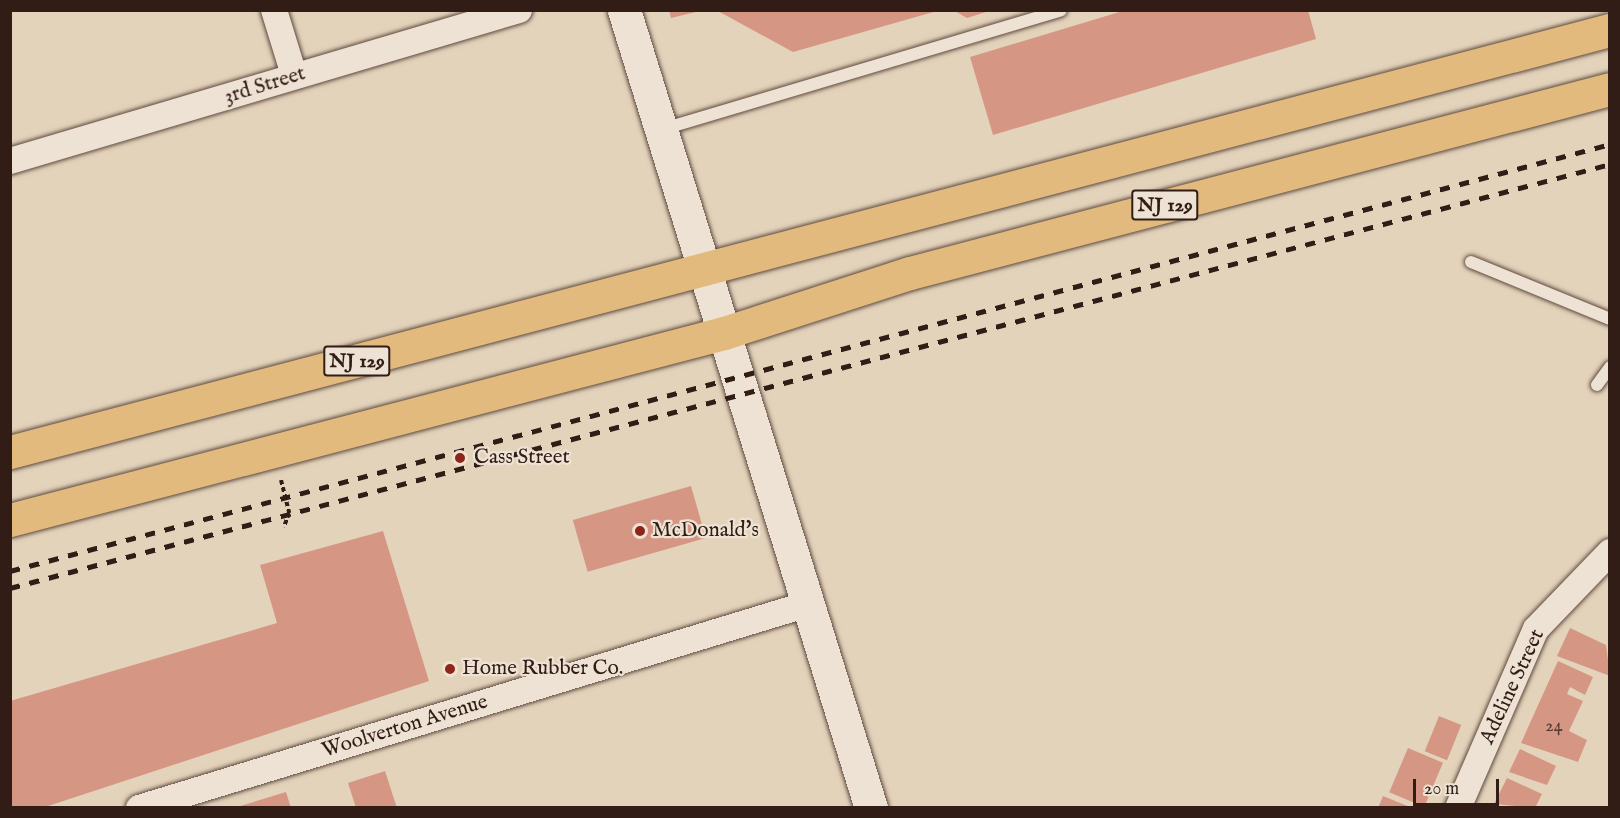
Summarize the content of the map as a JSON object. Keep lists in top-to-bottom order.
{
  "streets": {
    "highway": ["NJ 129"],
    "street": ["3rd Street", "Adeline Street", "Woolverton Avenue"]
  },
  "places": ["Cass Street", "McDonald's", "Home Rubber Co."],
  "house_numbers": ["24"],
  "scale_bar": "20 m"
}
